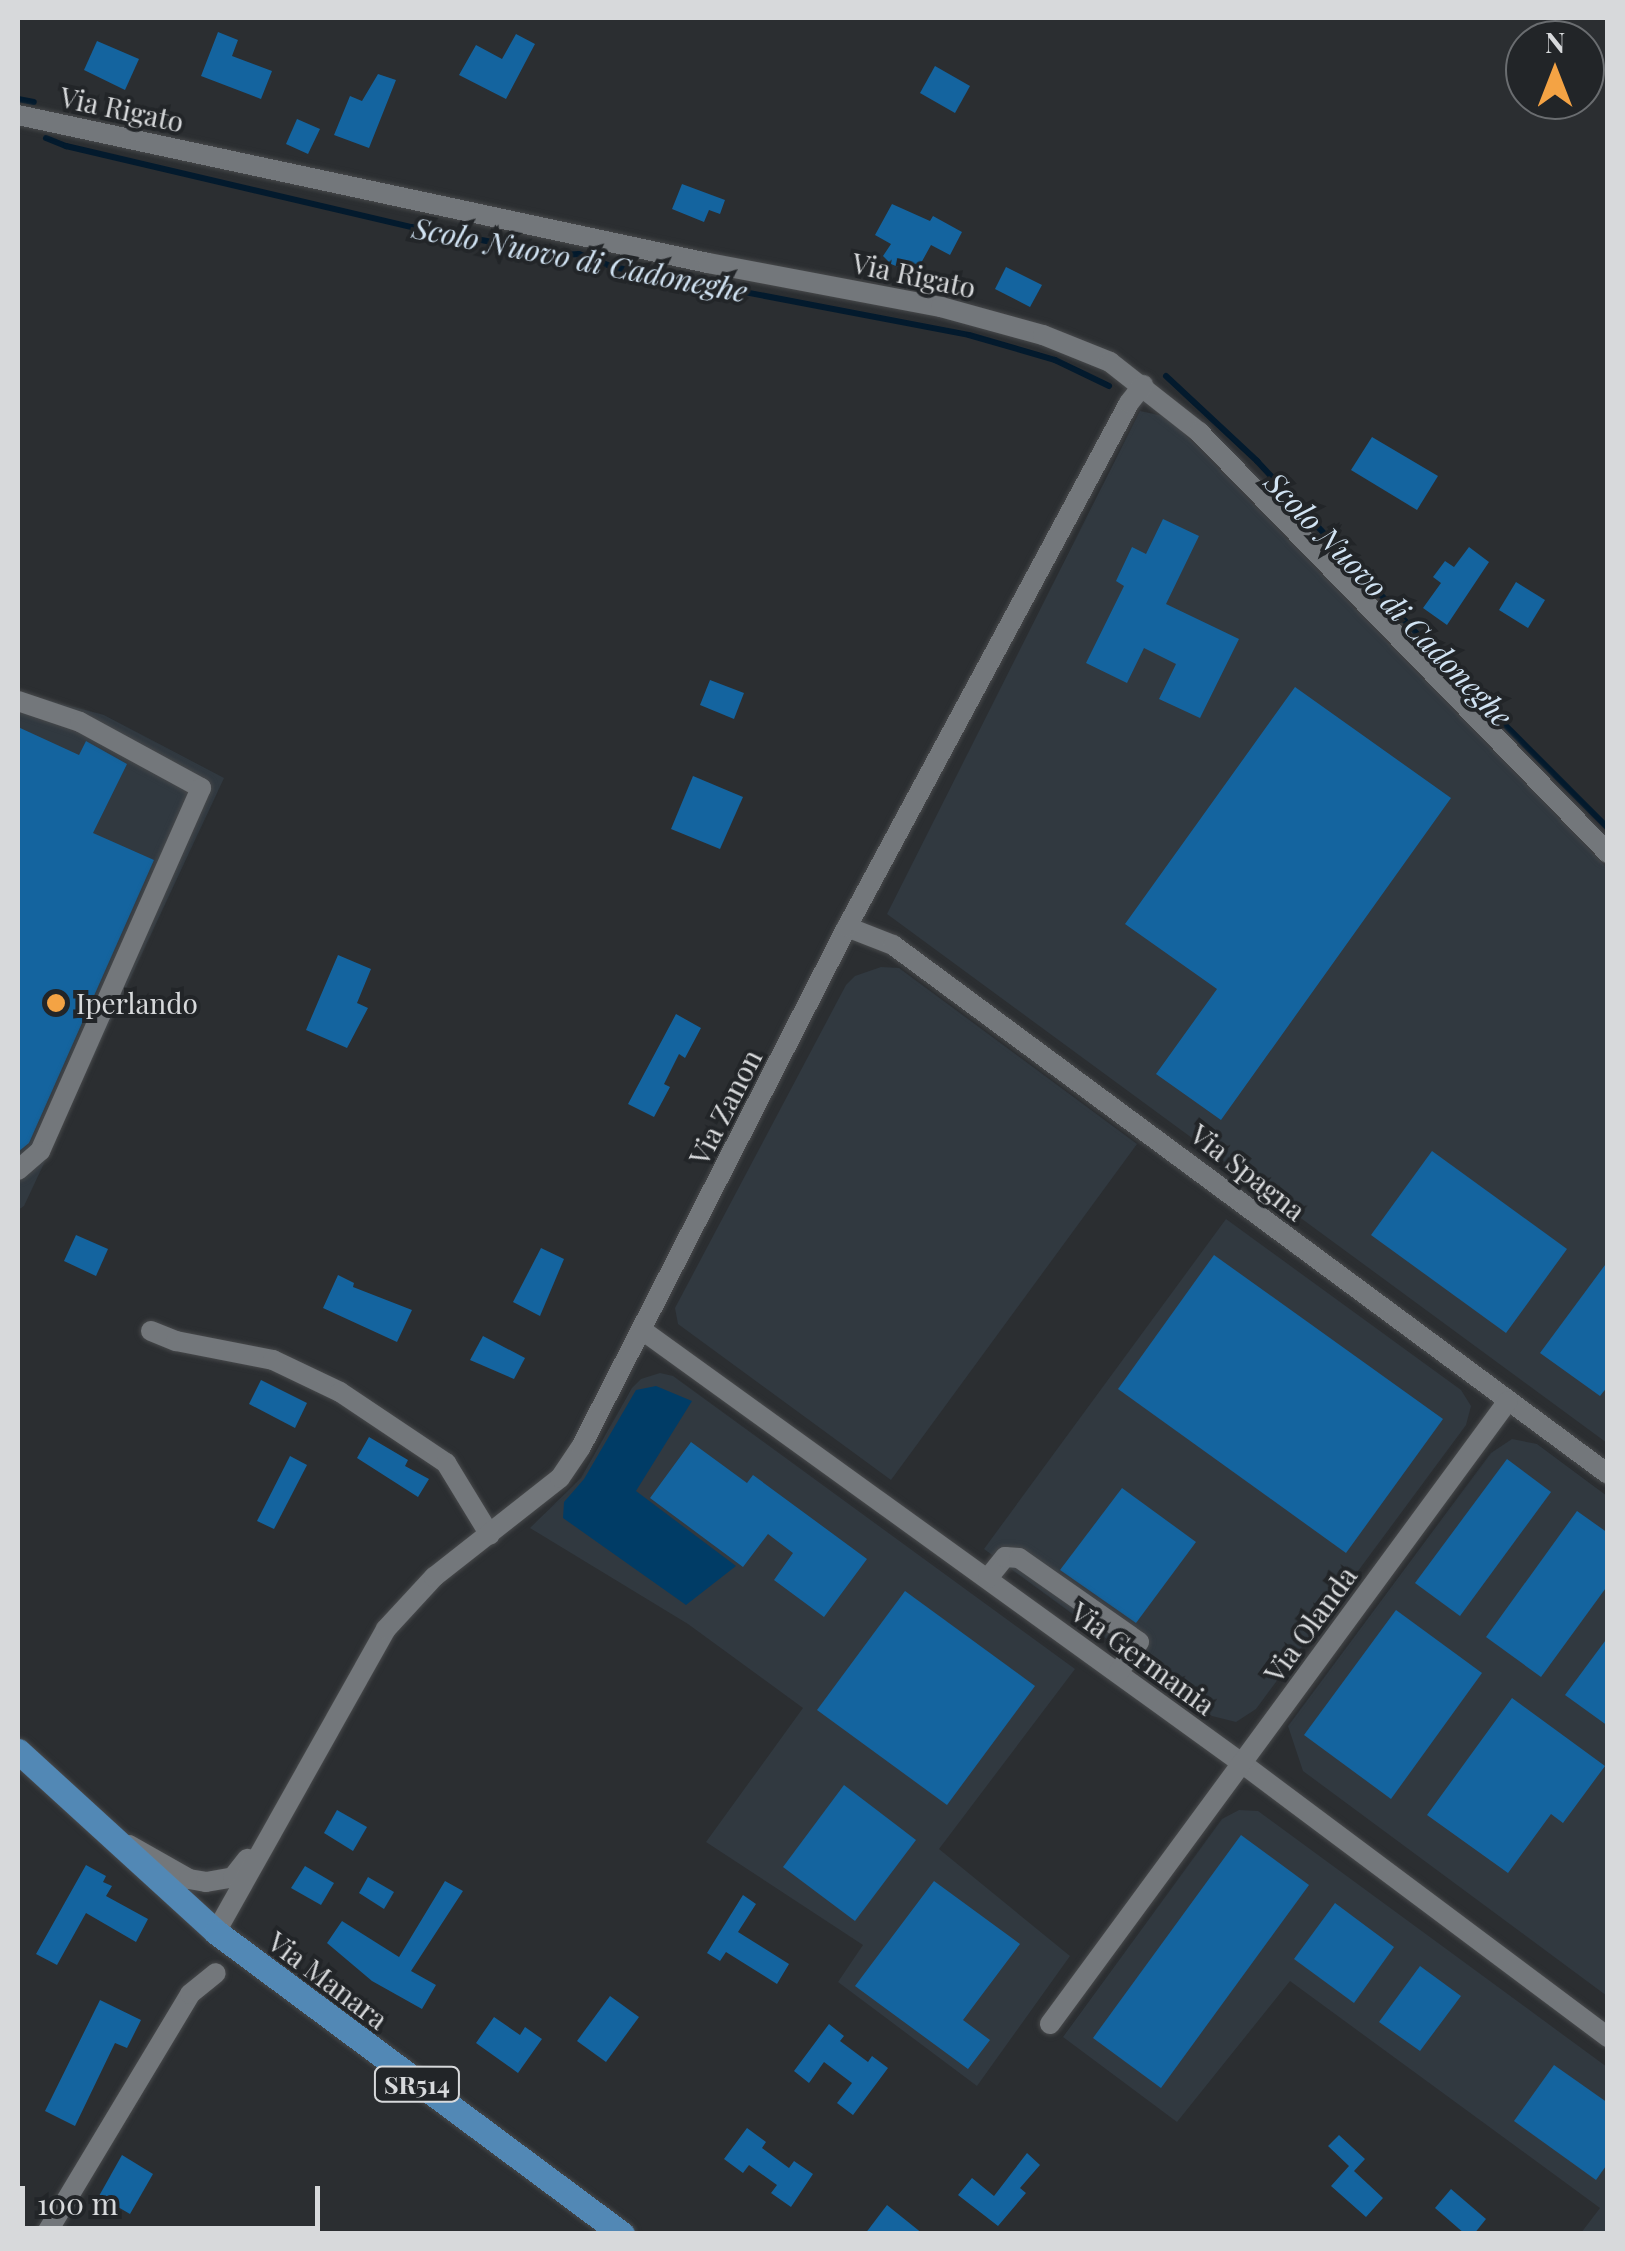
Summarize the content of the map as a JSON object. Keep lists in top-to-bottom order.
{
  "streets": {
    "main road": ["Via Manara", "SR514"],
    "street": [
      "Via Rigato",
      "Via Zanon",
      "Via Spagna",
      "Via Olanda",
      "Via Germania"
    ]
  },
  "crossings": [
    ["Via Rigato", "Via Zanon"],
    ["Via Zanon", "Via Spagna"],
    ["Via Zanon", "Via Germania"],
    ["Via Zanon", "Via Manara"],
    ["Via Spagna", "Via Olanda"],
    ["Via Olanda", "Via Germania"]
  ],
  "water": ["Scolo Nuovo di Cadoneghe"],
  "places": ["Iperlando"],
  "scale_bar": "100 m",
  "north": "top"
}
